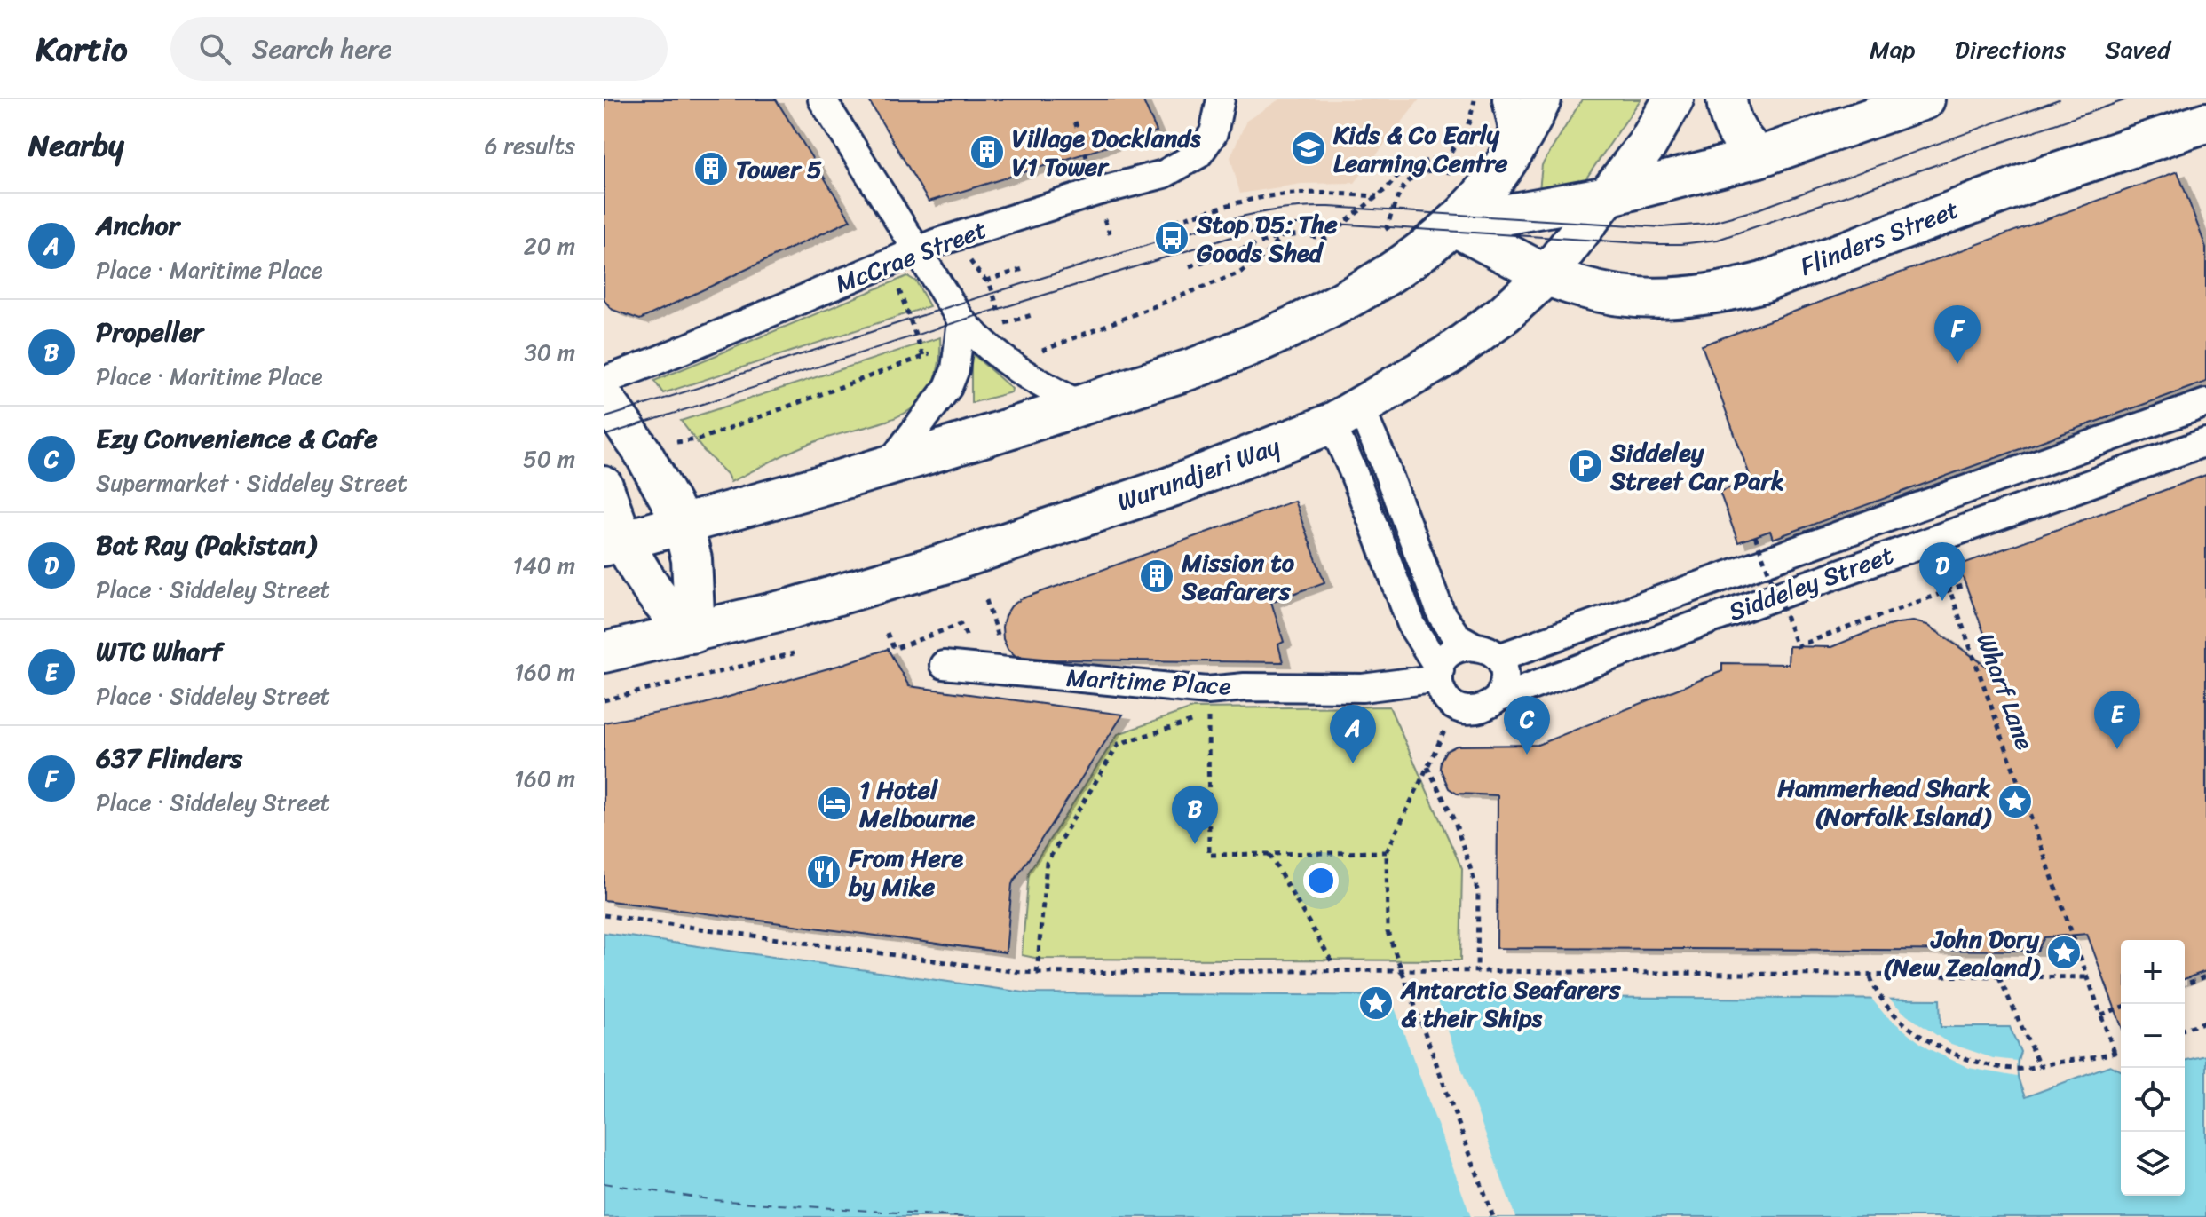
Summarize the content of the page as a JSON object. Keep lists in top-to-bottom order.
{
  "streets": {
    "main road": ["Flinders Street", "Wurundjeri Way"],
    "street": ["McCrae Street", "Siddeley Street", "Maritime Place"],
    "path": ["Wharf Lane"]
  },
  "crossings": [
    ["Flinders Street", "Wurundjeri Way"],
    ["Siddeley Street", "Maritime Place"]
  ],
  "places": {
    "school or university": ["Kids & Co Early Learning Centre"],
    "building": ["Village Docklands V1 Tower", "Tower 5", "Mission to Seafarers"],
    "bus stop": ["Stop D5: The Goods Shed"],
    "parking": ["Siddeley Street Car Park"],
    "place": ["Hammerhead Shark (Norfolk Island)", "John Dory (New Zealand)", "Antarctic Seafarers & their Ships"],
    "hotel": ["1 Hotel Melbourne"],
    "restaurant": ["From Here by Mike"]
  },
  "page": {
    "header": "Kartio",
    "search": "Search here",
    "nav": ["Map", "Directions", "Saved"],
    "heading": ["Nearby", "6 results"],
    "list": [
      {
        "mark": "A",
        "name": "Anchor",
        "note": "Place · Maritime Place",
        "value": "20 m"
      },
      {
        "mark": "B",
        "name": "Propeller",
        "note": "Place · Maritime Place",
        "value": "30 m"
      },
      {
        "mark": "C",
        "name": "Ezy Convenience & Cafe",
        "note": "Supermarket · Siddeley Street",
        "value": "50 m"
      },
      {
        "mark": "D",
        "name": "Bat Ray (Pakistan)",
        "note": "Place · Siddeley Street",
        "value": "140 m"
      },
      {
        "mark": "E",
        "name": "WTC Wharf",
        "note": "Place · Siddeley Street",
        "value": "160 m"
      },
      {
        "mark": "F",
        "name": "637 Flinders",
        "note": "Place · Siddeley Street",
        "value": "160 m"
      }
    ],
    "pins": [
      "F",
      "D",
      "E",
      "C",
      "A",
      "B"
    ],
    "map_buttons": ["+", "−"]
  }
}
